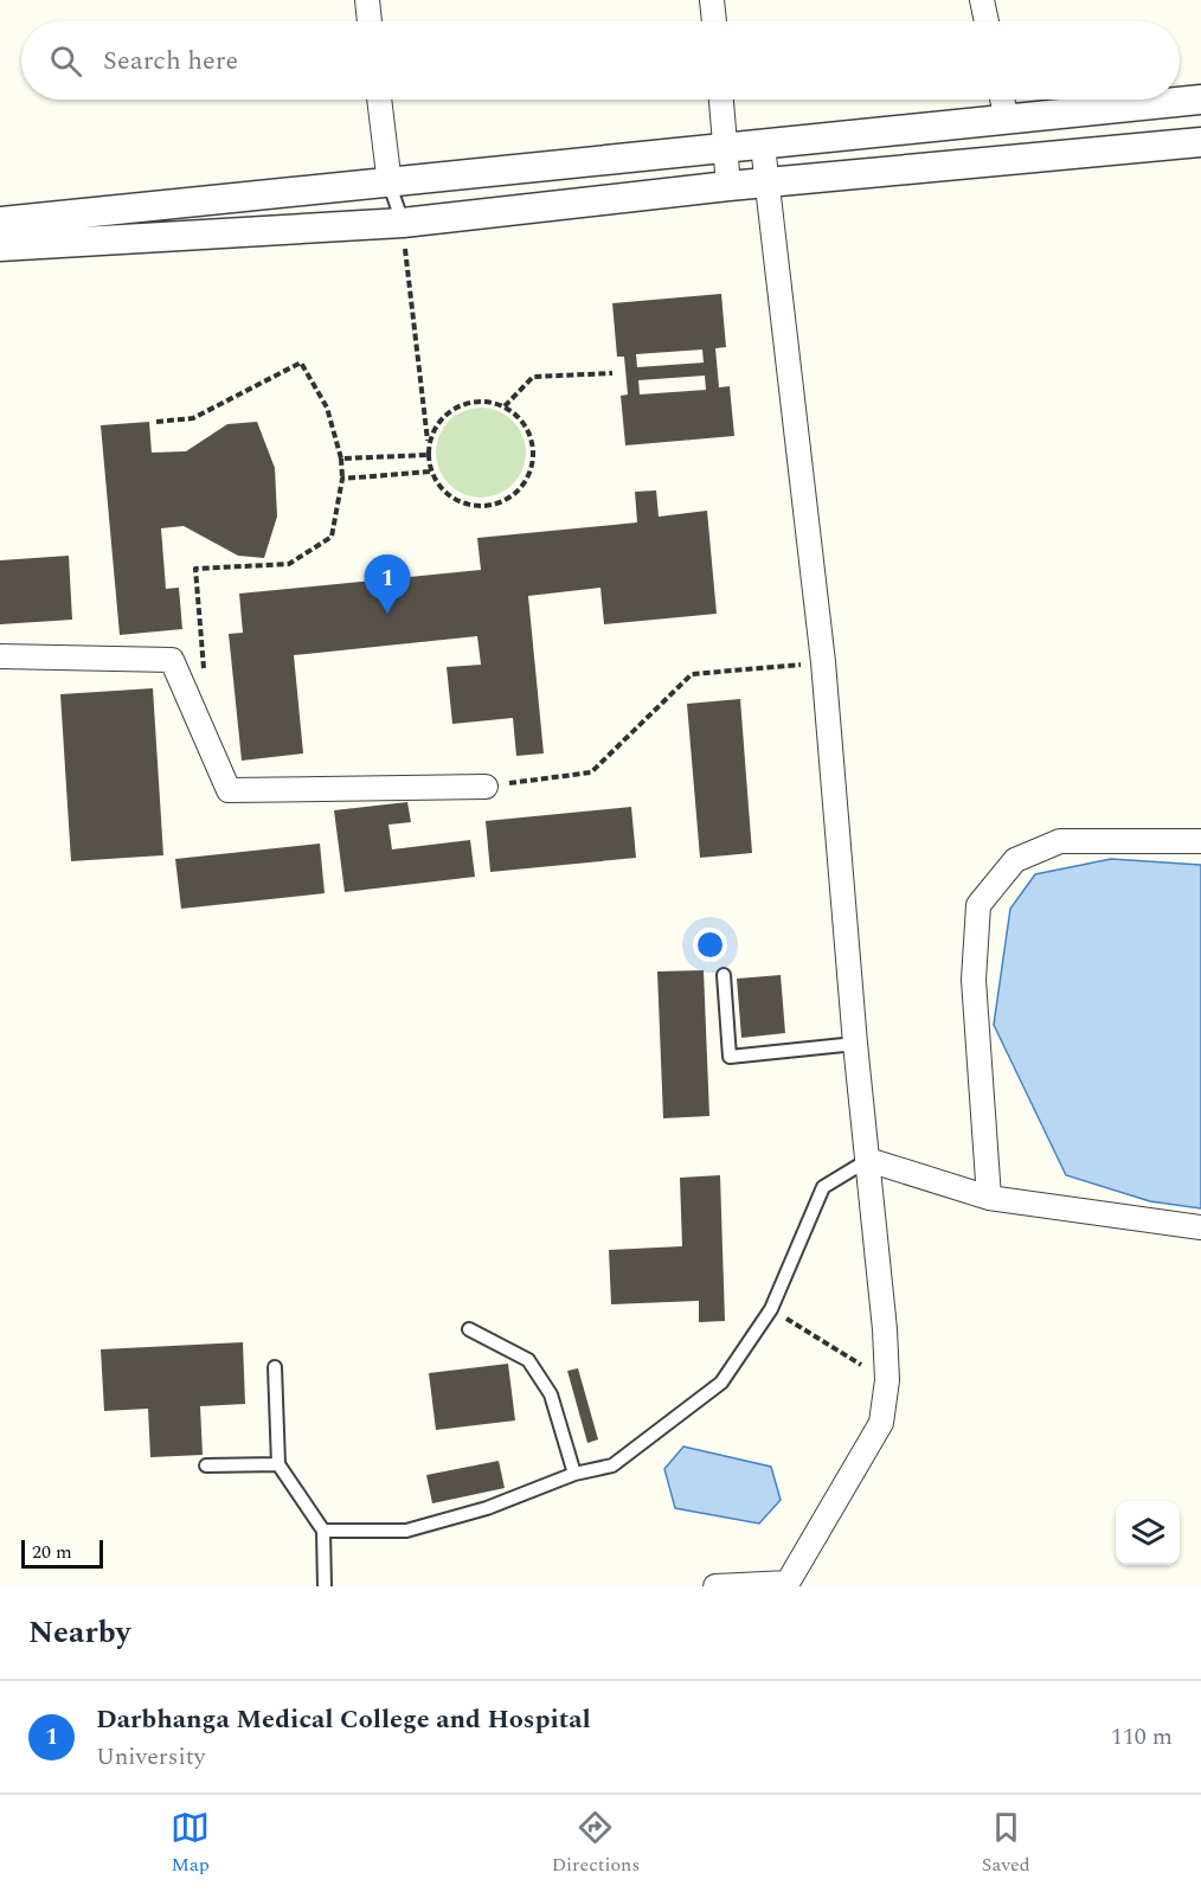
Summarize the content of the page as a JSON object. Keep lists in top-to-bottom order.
{
  "scale_bar": "20 m",
  "page": {
    "search": "Search here",
    "pins": "1",
    "scale": "20 m",
    "heading": "Nearby",
    "list": [
      {
        "mark": "1",
        "name": "Darbhanga Medical College and Hospital",
        "note": "University",
        "value": "110 m"
      }
    ],
    "nav": ["Map", "Directions", "Saved"]
  }
}
